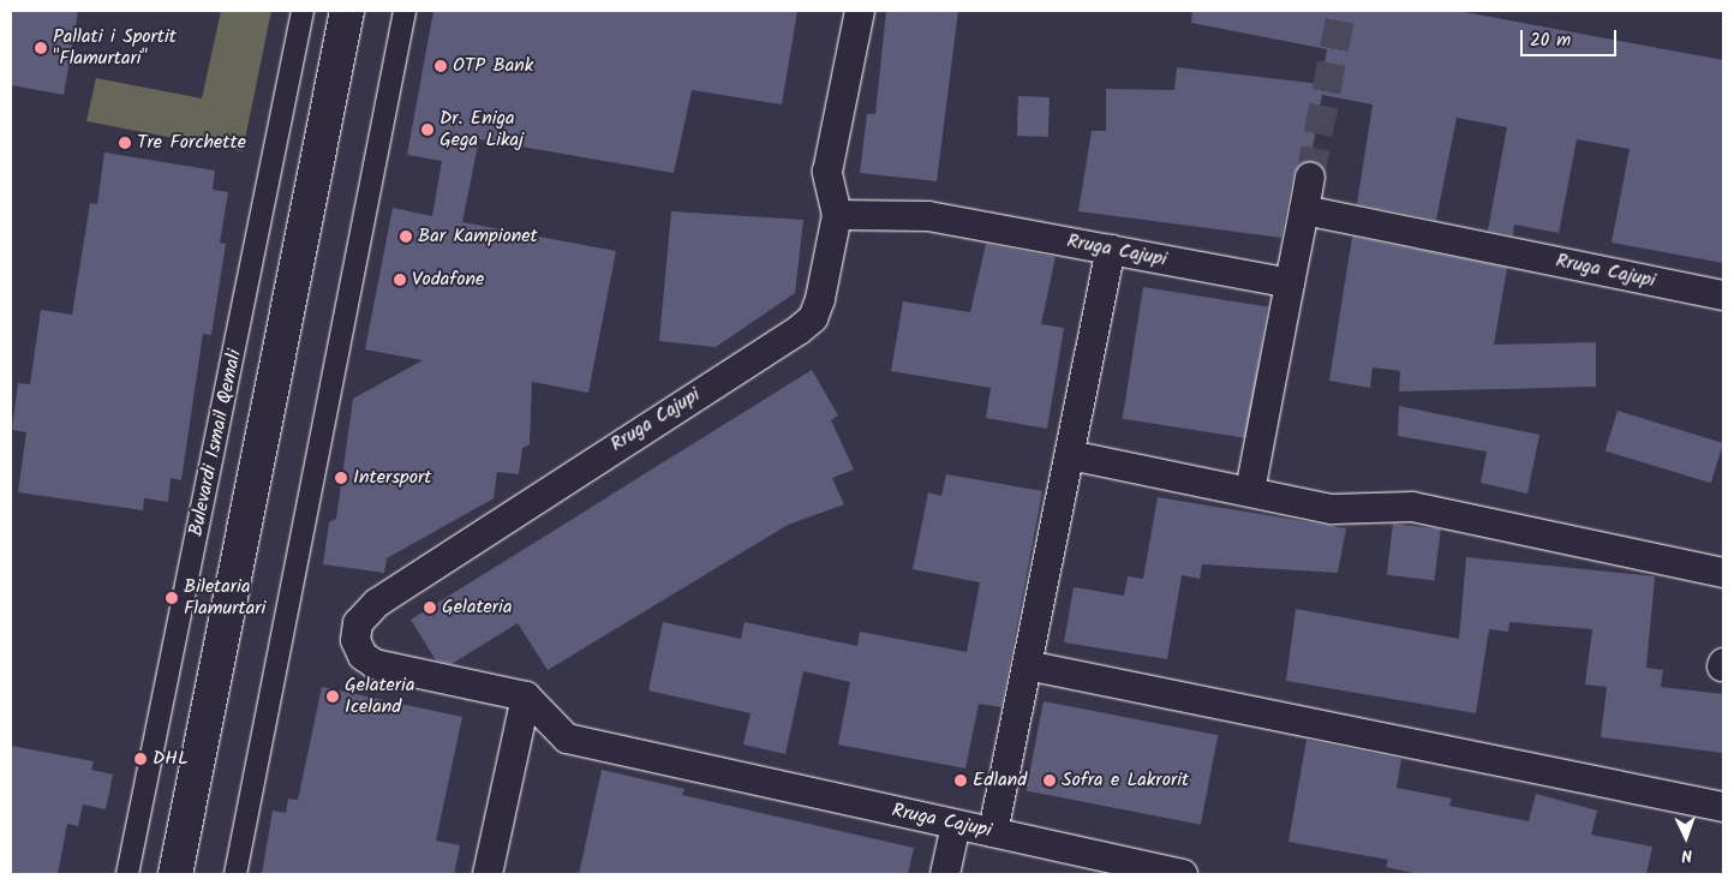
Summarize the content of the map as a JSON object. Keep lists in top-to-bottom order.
{
  "streets": {
    "street": ["Rruga Cajupi", "Bulevardi Ismail Qemali"]
  },
  "places": [
    "Pallati i Sportit \"Flamurtari\"",
    "OTP Bank",
    "Dr. Eniga Gega Likaj",
    "Tre Forchette",
    "Bar Kampionet",
    "Vodafone",
    "Intersport",
    "Biletaria Flamurtari",
    "Gelateria",
    "Gelateria Iceland",
    "DHL",
    "Edland",
    "Sofra e Lakrorit"
  ],
  "scale_bar": "20 m",
  "north": "bottom"
}
